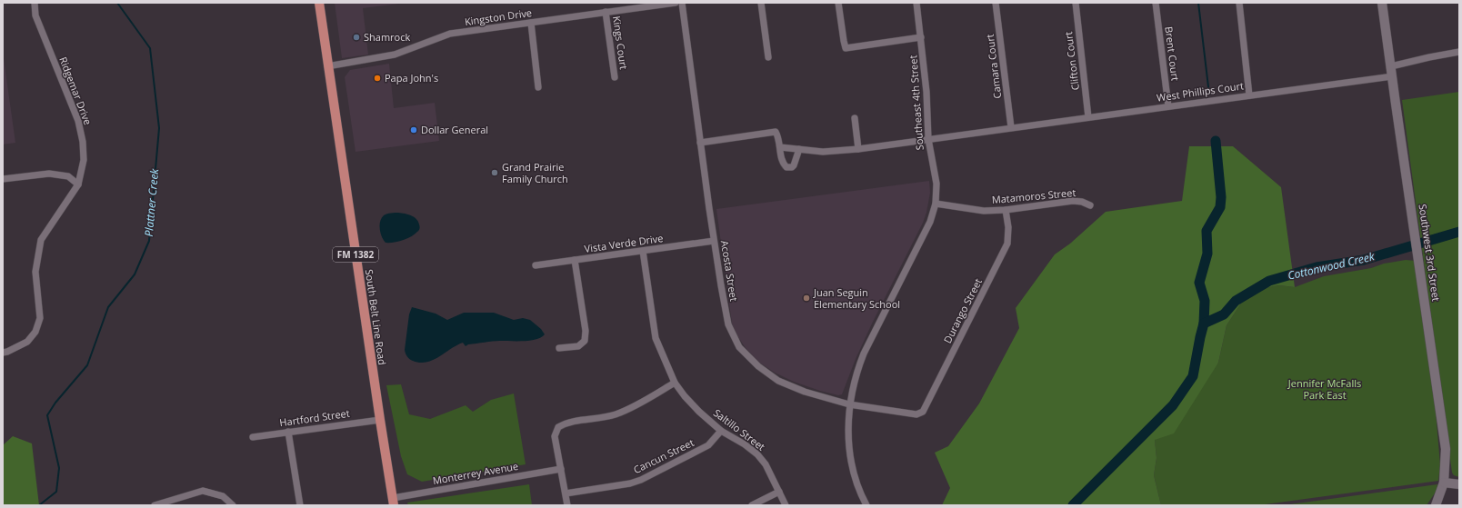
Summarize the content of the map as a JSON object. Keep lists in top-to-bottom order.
{
  "streets": {
    "main road": ["FM 1382", "South Belt Line Road"],
    "street": [
      "Kingston Drive",
      "Kings Court",
      "Brent Court",
      "Clifton Court",
      "Camara Court",
      "Ridgemar Drive",
      "West Phillips Court",
      "Southeast 4th Street",
      "Matamoros Street",
      "Vista Verde Drive",
      "Southwest 3rd Street",
      "Acosta Street",
      "Durango Street",
      "Hartford Street",
      "Saltillo Street",
      "Cancun Street",
      "Monterrey Avenue"
    ]
  },
  "crossings": [
    ["Kingston Drive", "Kings Court"],
    ["Kingston Drive", "South Belt Line Road"],
    ["Brent Court", "West Phillips Court"],
    ["Clifton Court", "West Phillips Court"],
    ["Camara Court", "West Phillips Court"],
    ["West Phillips Court", "Southeast 4th Street"],
    ["West Phillips Court", "Southwest 3rd Street"],
    ["Southeast 4th Street", "Matamoros Street"],
    ["Southeast 4th Street", "Acosta Street"],
    ["Matamoros Street", "Durango Street"],
    ["Vista Verde Drive", "Acosta Street"],
    ["Vista Verde Drive", "Saltillo Street"],
    ["Acosta Street", "Durango Street"],
    ["South Belt Line Road", "Hartford Street"],
    ["South Belt Line Road", "Monterrey Avenue"],
    ["Saltillo Street", "Cancun Street"]
  ],
  "water": ["Plattner Creek", "Cottonwood Creek"],
  "parks": ["Jennifer McFalls Park East"],
  "places": [
    "Shamrock",
    "Papa John's",
    "Dollar General",
    "Grand Prairie Family Church",
    "Juan Seguin Elementary School"
  ]
}
